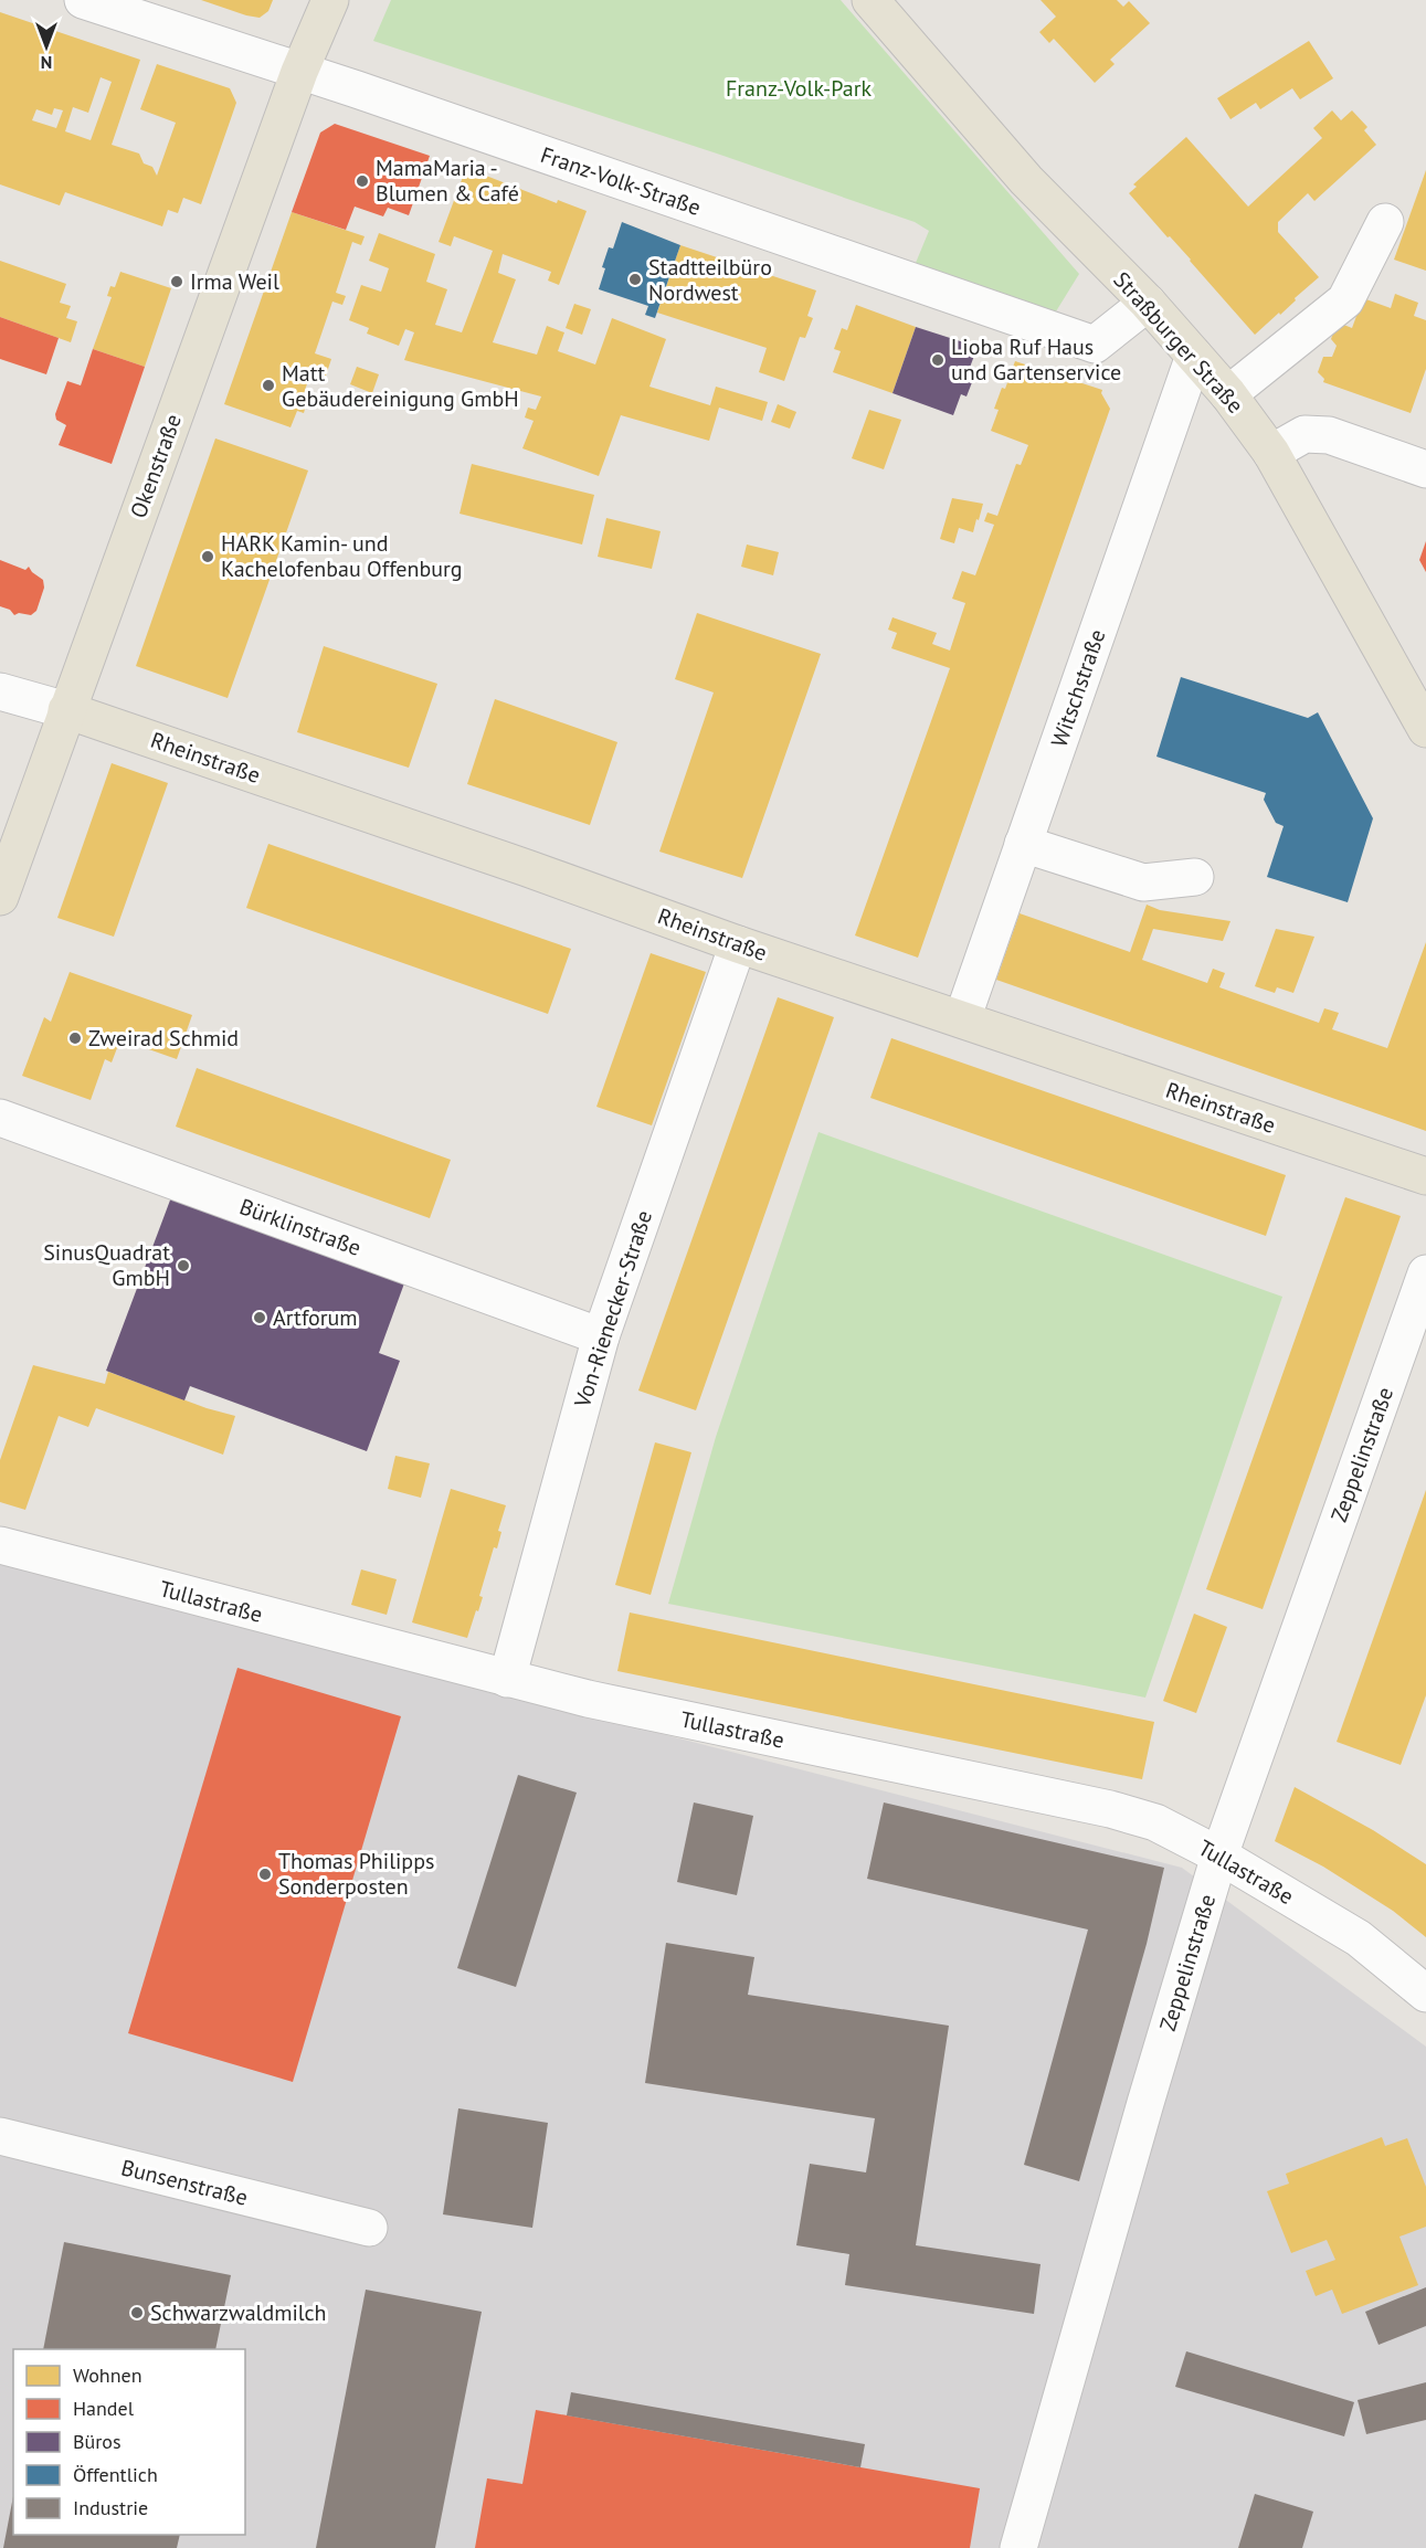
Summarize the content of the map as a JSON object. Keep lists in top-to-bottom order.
{
  "streets": {
    "main road": ["Straßburger Straße", "Okenstraße", "Rheinstraße"],
    "street": [
      "Franz-Volk-Straße",
      "Witschstraße",
      "Bürklinstraße",
      "Von-Rienecker-Straße",
      "Zeppelinstraße",
      "Tullastraße",
      "Bunsenstraße"
    ]
  },
  "crossings": [
    ["Franz-Volk-Straße", "Straßburger Straße"],
    ["Franz-Volk-Straße", "Okenstraße"],
    ["Straßburger Straße", "Witschstraße"],
    ["Okenstraße", "Rheinstraße"],
    ["Witschstraße", "Rheinstraße"],
    ["Rheinstraße", "Von-Rienecker-Straße"],
    ["Bürklinstraße", "Von-Rienecker-Straße"],
    ["Von-Rienecker-Straße", "Tullastraße"],
    ["Zeppelinstraße", "Tullastraße"]
  ],
  "parks": ["Franz-Volk-Park"],
  "places": [
    "MamaMaria - Blumen & Café",
    "Stadtteilbüro Nordwest",
    "Irma Weil",
    "Lioba Ruf Haus und Gartenservice",
    "Matt Gebäudereinigung GmbH",
    "HARK Kamin- und Kachelofenbau Offenburg",
    "Zweirad Schmid",
    "SinusQuadrat GmbH",
    "Artforum",
    "Thomas Philipps Sonderposten",
    "Schwarzwaldmilch"
  ],
  "legend": [
    "Wohnen",
    "Handel",
    "Büros",
    "Öffentlich",
    "Industrie"
  ],
  "north": "bottom"
}
